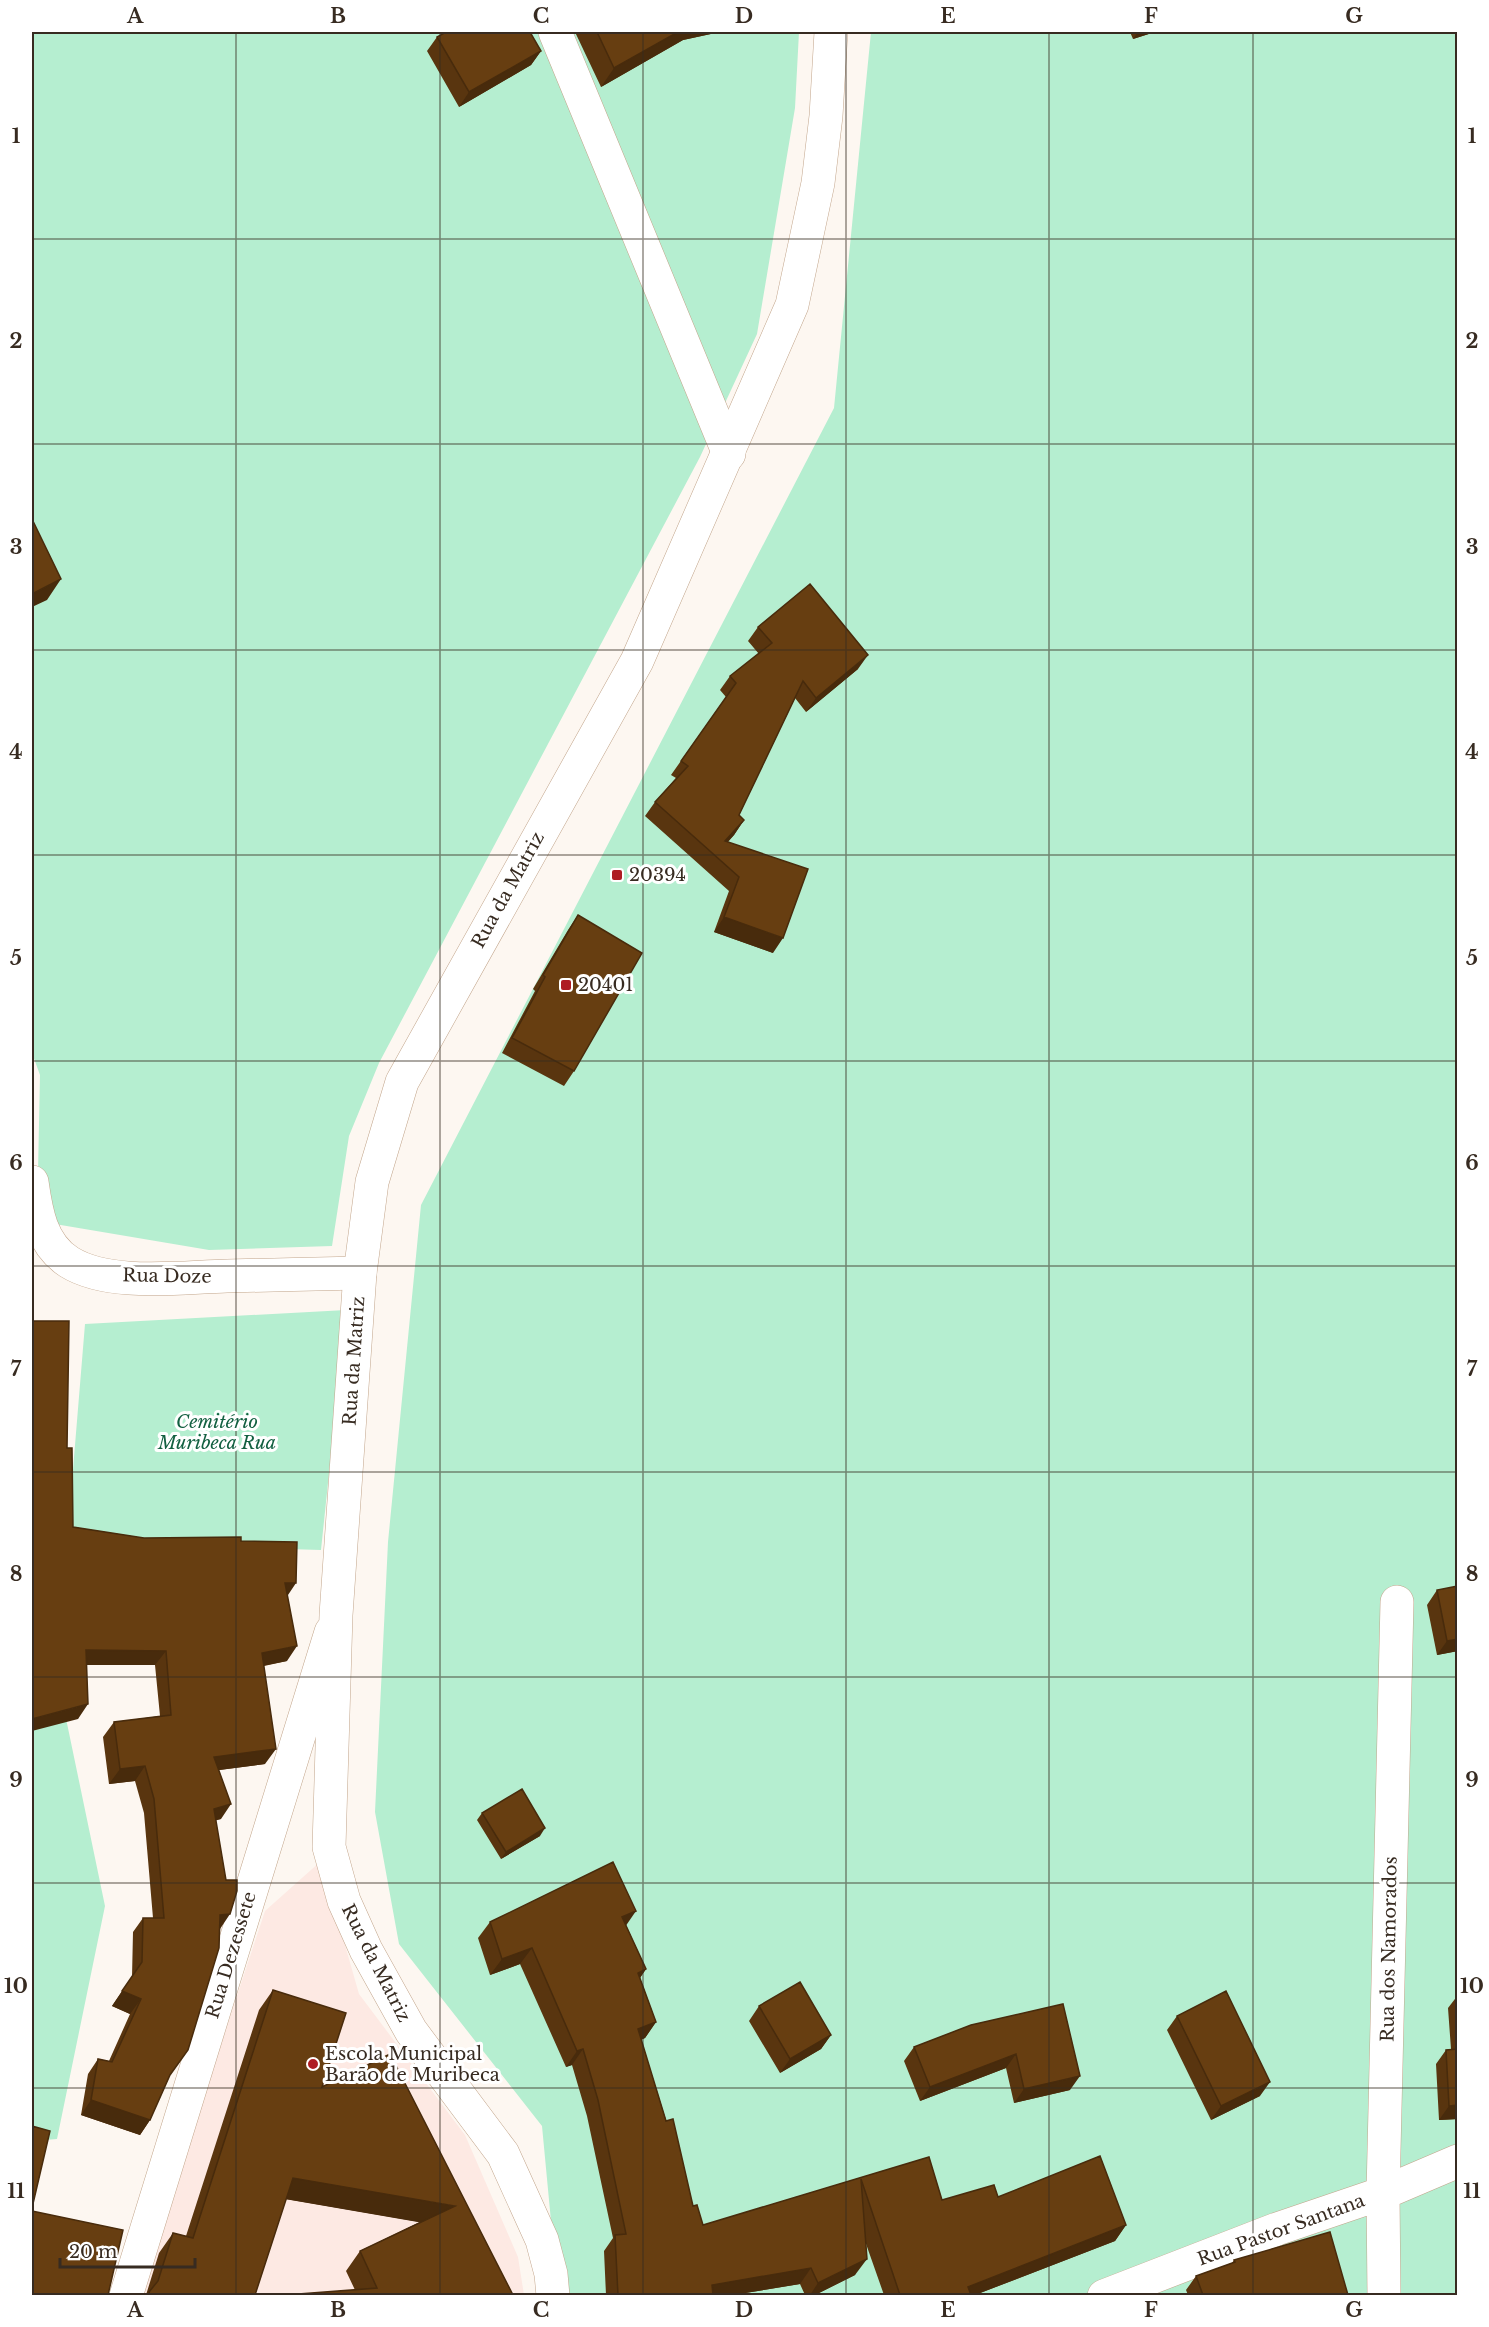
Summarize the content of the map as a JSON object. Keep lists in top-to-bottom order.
{
  "streets": {
    "street": [
      "Rua da Matriz",
      "Rua Doze",
      "Rua dos Namorados",
      "Rua Dezessete",
      "Rua Pastor Santana"
    ]
  },
  "crossings": [
    ["Rua da Matriz", "Rua Doze"],
    ["Rua da Matriz", "Rua Dezessete"],
    ["Rua dos Namorados", "Rua Pastor Santana"]
  ],
  "parks": ["Cemitério Muribeca Rua"],
  "places": {
    "transit": ["20394", "20401"],
    "other": ["Escola Municipal Barão de Muribeca"]
  },
  "scale_bar": "20 m",
  "grid": {
    "columns": [
      "A",
      "B",
      "C",
      "D",
      "E",
      "F",
      "G"
    ],
    "rows": [
      "1",
      "2",
      "3",
      "4",
      "5",
      "6",
      "7",
      "8",
      "9",
      "10",
      "11"
    ]
  }
}
